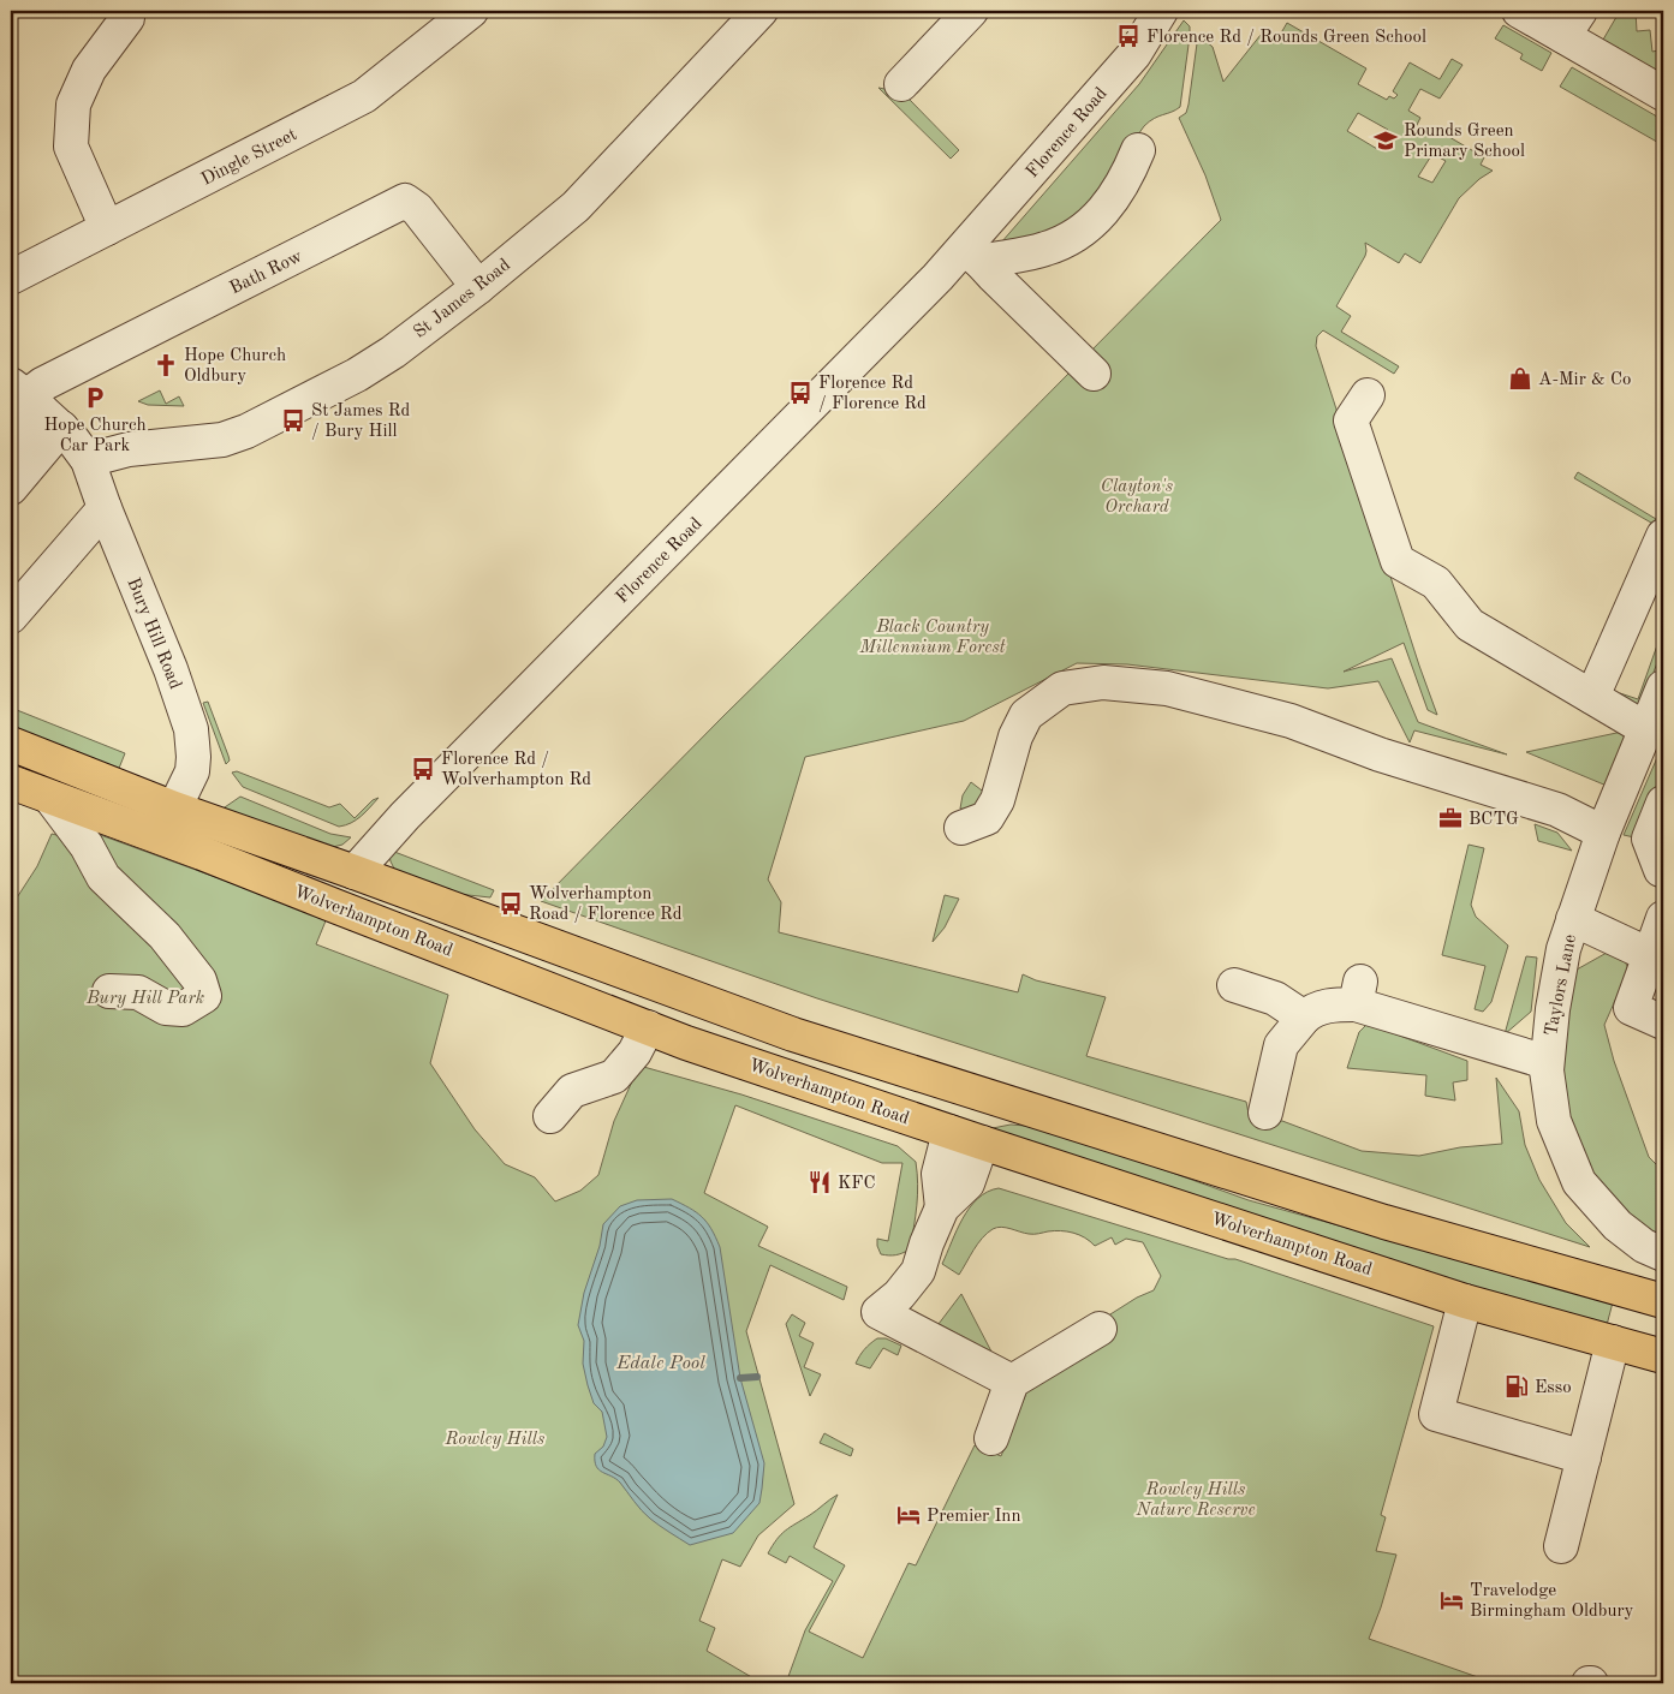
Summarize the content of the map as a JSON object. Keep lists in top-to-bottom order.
{
  "streets": {
    "highway": ["Wolverhampton Road"],
    "street": [
      "Florence Road",
      "Dingle Street",
      "Bath Row",
      "St James Road",
      "Bury Hill Road",
      "Taylors Lane"
    ]
  },
  "crossings": [
    ["Florence Road", "Wolverhampton Road"],
    ["Bath Row", "St James Road"],
    ["Bath Row", "Bury Hill Road"],
    ["St James Road", "Bury Hill Road"],
    ["Bury Hill Road", "Wolverhampton Road"]
  ],
  "water": ["Edale Pool"],
  "parks": [
    "Clayton's Orchard",
    "Black Country Millennium Forest",
    "Bury Hill Park",
    "Rowley Hills",
    "Rowley Hills Nature Reserve"
  ],
  "places": {
    "bus stop": [
      "Florence Rd / Rounds Green School",
      "Florence Rd / Florence Rd",
      "St James Rd / Bury Hill",
      "Florence Rd / Wolverhampton Rd",
      "Wolverhampton Road / Florence Rd"
    ],
    "school or university": ["Rounds Green Primary School"],
    "church": ["Hope Church Oldbury"],
    "shop": ["A-Mir & Co"],
    "parking": ["Hope Church Car Park"],
    "office": ["BCTG"],
    "restaurant": ["KFC"],
    "fuel station": ["Esso"],
    "hotel": ["Premier Inn", "Travelodge Birmingham Oldbury"]
  }
}
